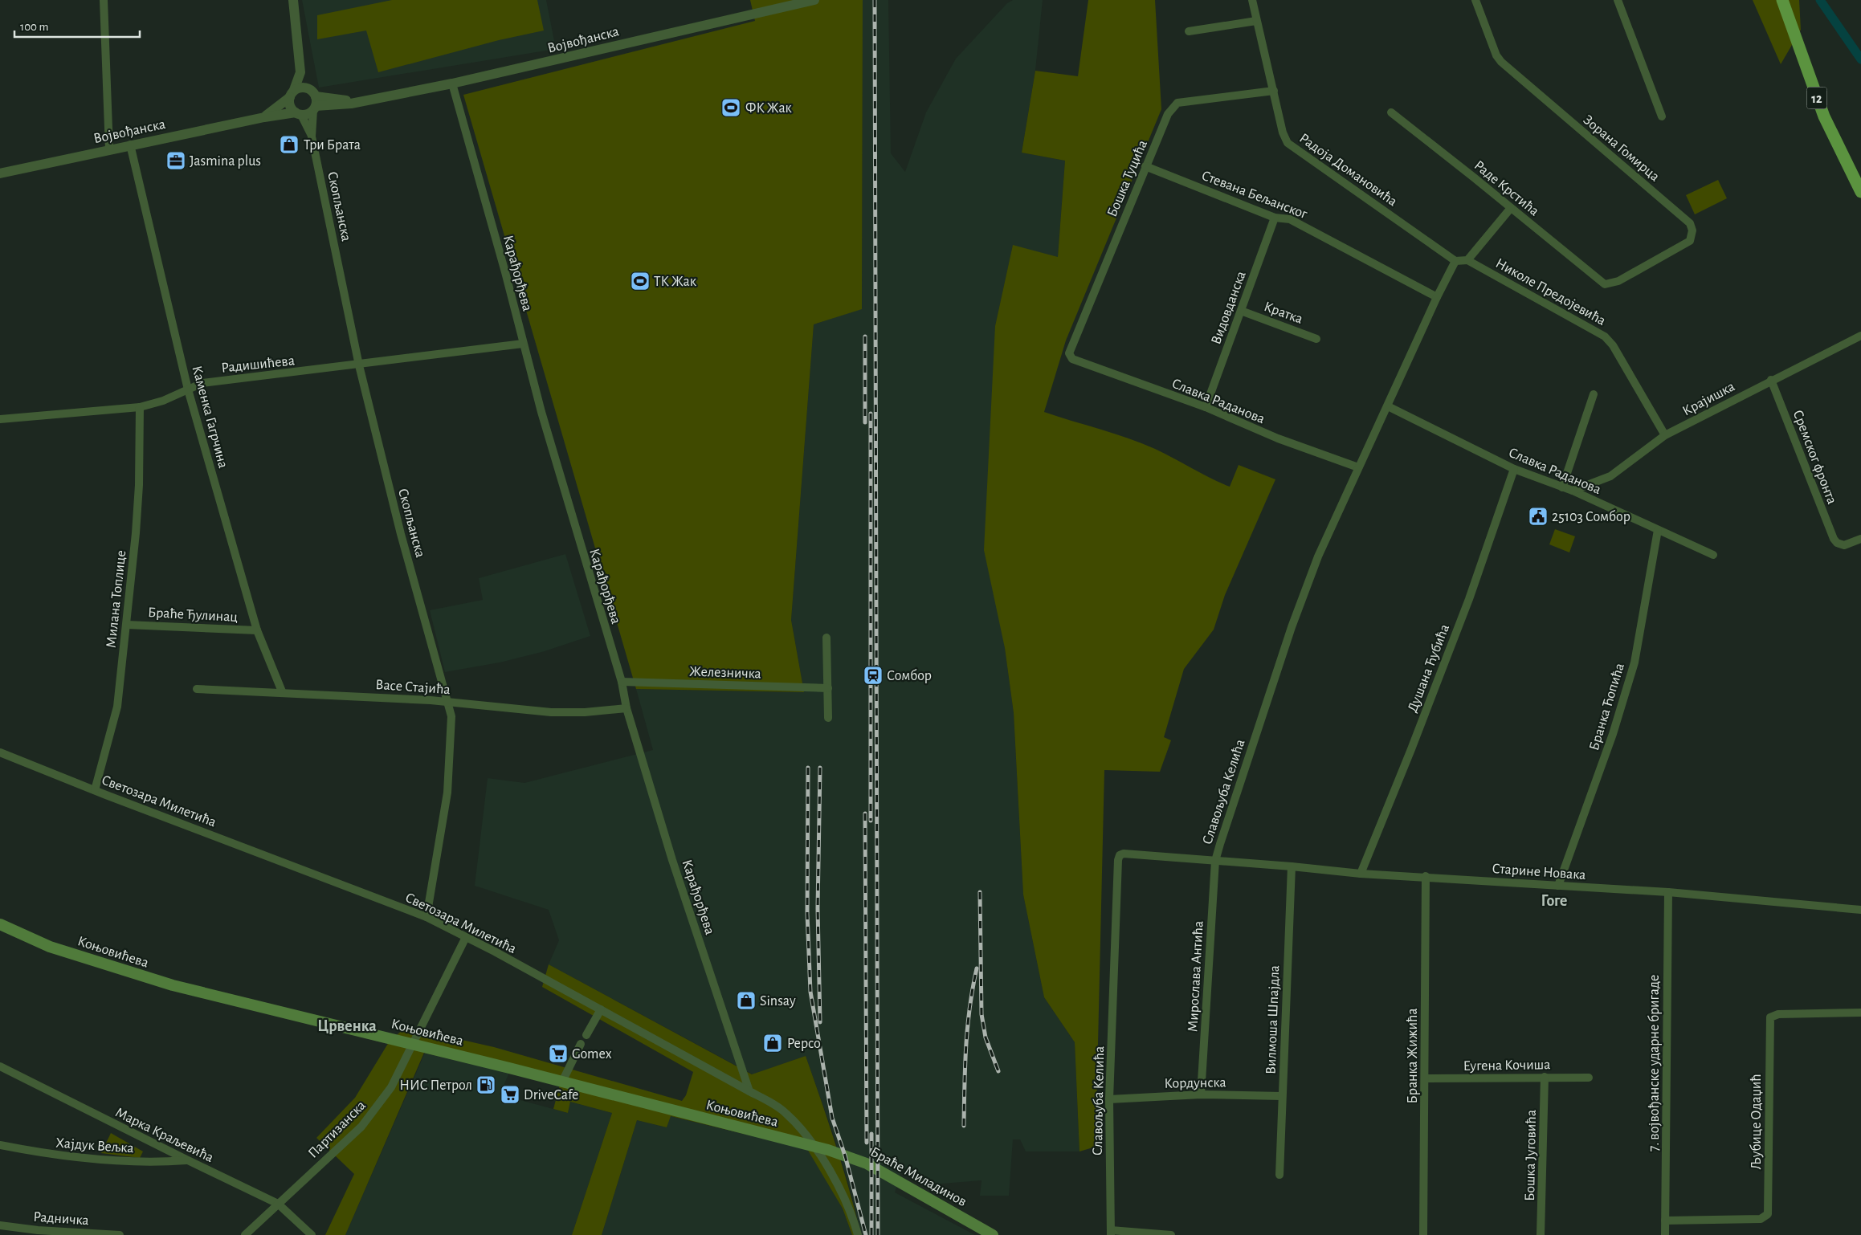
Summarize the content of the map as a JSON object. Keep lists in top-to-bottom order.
{
  "streets": {
    "main road": ["12", "Коњовићева", "Браће Миладинов"],
    "street": [
      "Војвођанска",
      "Зорана Гомирца",
      "Радоја Домановића",
      "Бошка Туцића",
      "Раде Крстића",
      "Стевана Бељанског",
      "Скопљанска",
      "Карађорђева",
      "Николе Предојевића",
      "Видовданска",
      "Кратка",
      "Радишићева",
      "Крајишка",
      "Славка Раданова",
      "Каменка Гагрчина",
      "Сремског фронта",
      "Милана Топлице",
      "Браће Ђулинац",
      "Душана Ћубића",
      "Железничка",
      "Васе Стајића",
      "Бранка Ћопића",
      "Славољуба Келића",
      "Светозара Милетића",
      "Старине Новака",
      "Мирослава Антића",
      "Вилмоша Шпајдла",
      "Бранка Жижића",
      "7. војвођанске ударне бригаде",
      "Еугена Кочиша",
      "Кордунска",
      "Љубице Одаџић",
      "Партизанска",
      "Марка Краљевића",
      "Хајдук Вељка",
      "Бошка Југовића",
      "Радничка"
    ]
  },
  "crossings": [
    ["Војвођанска", "Скопљанска"],
    ["Војвођанска", "Карађорђева"],
    ["Војвођанска", "Каменка Гагрчина"],
    ["Зорана Гомирца", "Раде Крстића"],
    ["Радоја Домановића", "Бошка Туцића"],
    ["Бошка Туцића", "Стевана Бељанског"],
    ["Бошка Туцића", "Славка Раданова"],
    ["Стевана Бељанског", "Видовданска"],
    ["Скопљанска", "Радишићева"],
    ["Скопљанска", "Васе Стајића"],
    ["Скопљанска", "Светозара Милетића"],
    ["Карађорђева", "Радишићева"],
    ["Карађорђева", "Железничка"],
    ["Карађорђева", "Васе Стајића"],
    ["Карађорђева", "Светозара Милетића"],
    ["Николе Предојевића", "Крајишка"],
    ["Видовданска", "Кратка"],
    ["Видовданска", "Славка Раданова"],
    ["Радишићева", "Каменка Гагрчина"],
    ["Радишићева", "Милана Топлице"],
    ["Крајишка", "Славка Раданова"],
    ["Крајишка", "Сремског фронта"],
    ["Славка Раданова", "Душана Ћубића"],
    ["Славка Раданова", "Бранка Ћопића"],
    ["Славка Раданова", "Славољуба Келића"],
    ["Каменка Гагрчина", "Браће Ђулинац"],
    ["Каменка Гагрчина", "Васе Стајића"],
    ["Милана Топлице", "Браће Ђулинац"],
    ["Милана Топлице", "Светозара Милетића"],
    ["Душана Ћубића", "Старине Новака"],
    ["Бранка Ћопића", "Старине Новака"],
    ["Славољуба Келића", "Старине Новака"],
    ["Славољуба Келића", "Мирослава Антића"],
    ["Славољуба Келића", "Кордунска"],
    ["Светозара Милетића", "Коњовићева"],
    ["Светозара Милетића", "Партизанска"],
    ["Старине Новака", "Мирослава Антића"],
    ["Старине Новака", "Вилмоша Шпајдла"],
    ["Старине Новака", "Бранка Жижића"],
    ["Старине Новака", "7. војвођанске ударне бригаде"],
    ["Коњовићева", "Партизанска"],
    ["Коњовићева", "Браће Миладинов"],
    ["Мирослава Антића", "Кордунска"],
    ["Вилмоша Шпајдла", "Кордунска"],
    ["Бранка Жижића", "Еугена Кочиша"],
    ["7. војвођанске ударне бригаде", "Љубице Одаџић"],
    ["Еугена Кочиша", "Бошка Југовића"],
    ["Партизанска", "Марка Краљевића"],
    ["Марка Краљевића", "Хајдук Вељка"]
  ],
  "districts": ["Гоге", "Црвенка"],
  "places": {
    "sports": ["ФК Жак", "ТК Жак"],
    "shop": ["Три Брата", "Sinsay", "Pepco"],
    "office": ["Jasmina plus"],
    "public building": ["25103 Сомбор"],
    "station": ["Сомбор"],
    "supermarket": ["Gomex", "DriveCafe"],
    "fuel station": ["НИС Петрол"]
  },
  "scale_bar": "100 m"
}
